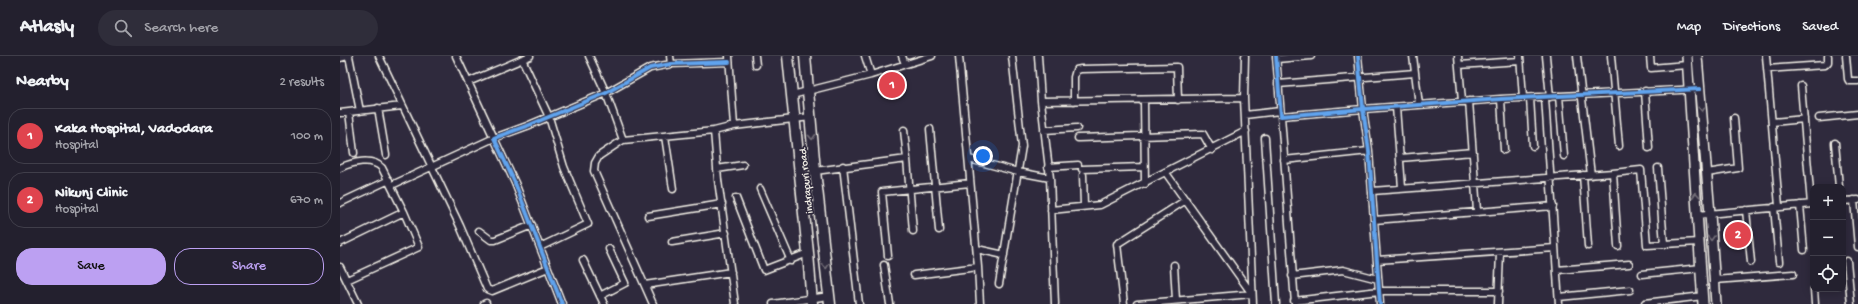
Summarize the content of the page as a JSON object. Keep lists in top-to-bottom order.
{
  "streets": {
    "main road": ["indrapuri road"]
  },
  "page": {
    "header": "Atlasly",
    "search": "Search here",
    "nav": ["Map", "Directions", "Saved"],
    "heading": ["Nearby", "2 results"],
    "pins": ["1", "2"],
    "list": [
      {
        "mark": "1",
        "name": "Kaka Hospital, Vadodara",
        "note": "Hospital",
        "value": "100 m"
      },
      {
        "mark": "2",
        "name": "Nikunj Clinic",
        "note": "Hospital",
        "value": "670 m"
      }
    ],
    "map_buttons": ["+", "−"],
    "buttons": ["Save", "Share"]
  }
}
